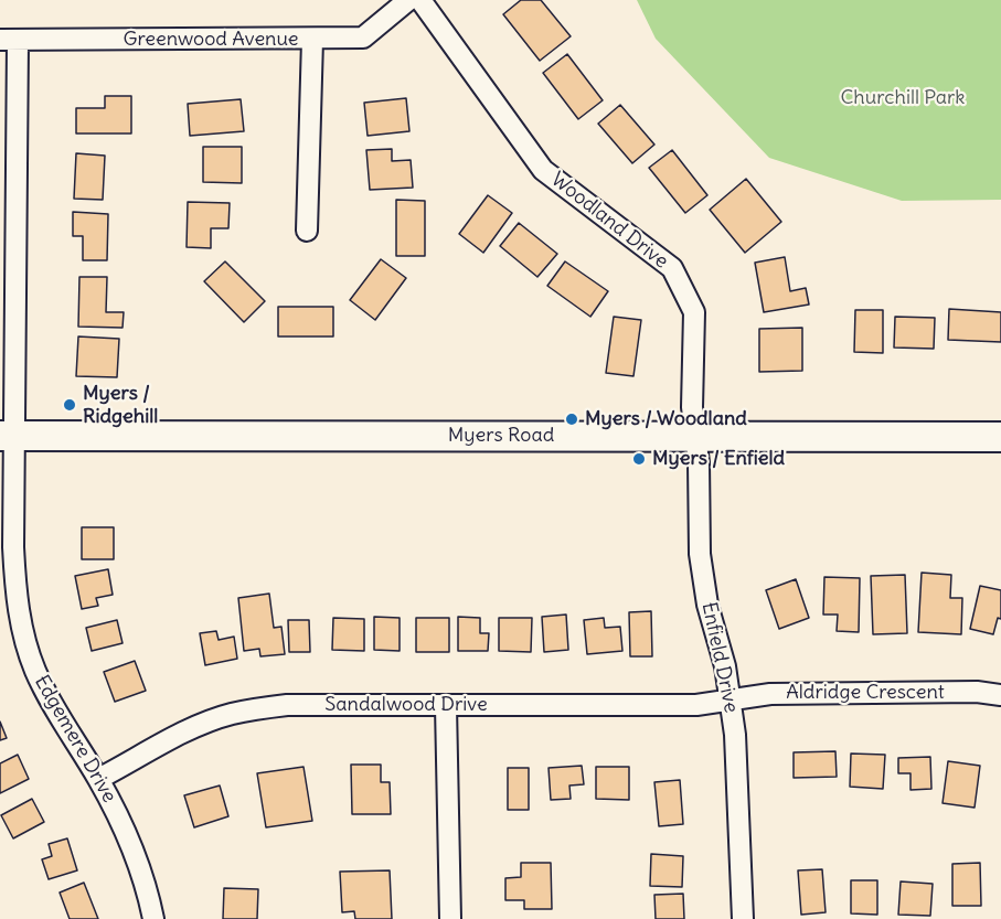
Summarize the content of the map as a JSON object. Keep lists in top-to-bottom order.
{
  "streets": {
    "main road": ["Myers Road"],
    "street": [
      "Greenwood Avenue",
      "Woodland Drive",
      "Enfield Drive",
      "Aldridge Crescent",
      "Sandalwood Drive",
      "Edgemere Drive"
    ]
  },
  "crossings": [
    ["Greenwood Avenue", "Edgemere Drive"],
    ["Woodland Drive", "Myers Road"],
    ["Woodland Drive", "Enfield Drive"],
    ["Myers Road", "Enfield Drive"],
    ["Myers Road", "Edgemere Drive"],
    ["Enfield Drive", "Aldridge Crescent"],
    ["Enfield Drive", "Sandalwood Drive"],
    ["Aldridge Crescent", "Sandalwood Drive"],
    ["Sandalwood Drive", "Edgemere Drive"]
  ],
  "parks": ["Churchill Park"],
  "places": ["Myers / Ridgehill", "Myers / Woodland", "Myers / Enfield"]
}
